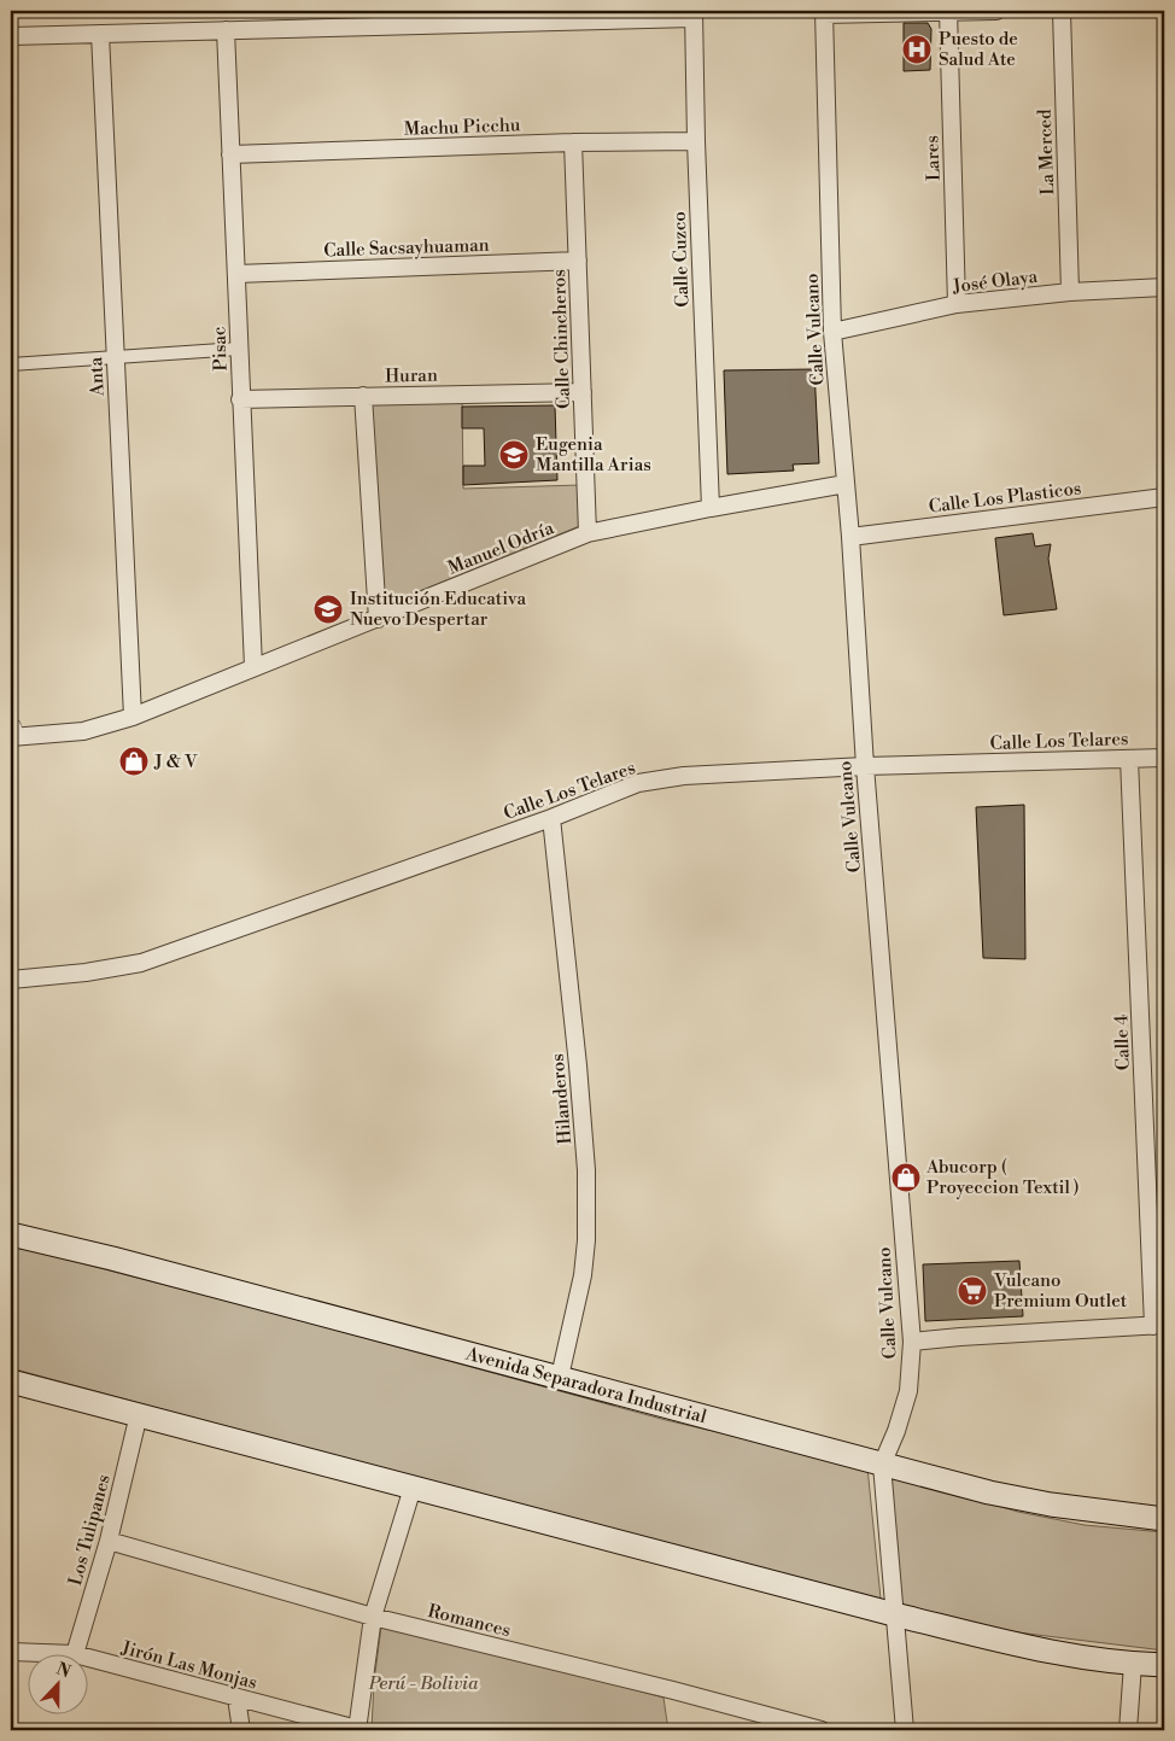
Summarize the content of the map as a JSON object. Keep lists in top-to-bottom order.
{
  "streets": {
    "main road": ["Avenida Separadora Industrial"],
    "street": [
      "Machu Picchu",
      "La Merced",
      "Lares",
      "Calle Sacsayhuaman",
      "Calle Cuzco",
      "José Olaya",
      "Calle Vulcano",
      "Calle Chincheros",
      "Pisac",
      "Huran",
      "Anta",
      "Calle Los Plasticos",
      "Manuel Odría",
      "Calle Los Telares",
      "Calle 4",
      "Hilanderos",
      "Los Tulipanes",
      "Romances",
      "Jirón Las Monjas"
    ]
  },
  "crossings": [
    ["Machu Picchu", "Calle Cuzco"],
    ["Machu Picchu", "Calle Chincheros"],
    ["Machu Picchu", "Pisac"],
    ["La Merced", "José Olaya"],
    ["Lares", "José Olaya"],
    ["Calle Sacsayhuaman", "Calle Chincheros"],
    ["Calle Sacsayhuaman", "Pisac"],
    ["Calle Cuzco", "Manuel Odría"],
    ["José Olaya", "Calle Vulcano"],
    ["Calle Vulcano", "Calle Los Plasticos"],
    ["Calle Vulcano", "Manuel Odría"],
    ["Calle Vulcano", "Calle Los Telares"],
    ["Calle Vulcano", "Avenida Separadora Industrial"],
    ["Calle Chincheros", "Huran"],
    ["Calle Chincheros", "Manuel Odría"],
    ["Pisac", "Huran"],
    ["Pisac", "Manuel Odría"],
    ["Anta", "Manuel Odría"],
    ["Calle Los Telares", "Calle 4"],
    ["Calle Los Telares", "Hilanderos"],
    ["Hilanderos", "Avenida Separadora Industrial"],
    ["Los Tulipanes", "Romances"]
  ],
  "parks": ["Perú - Bolivia"],
  "places": {
    "hospital": ["Puesto de Salud Ate"],
    "school or university": ["Eugenia Mantilla Arias", "Institución Educativa Nuevo Despertar"],
    "shop": ["J & V", "Abucorp ( Proyeccion Textil )"],
    "supermarket": ["Vulcano Premium Outlet"]
  },
  "north": "top"
}
